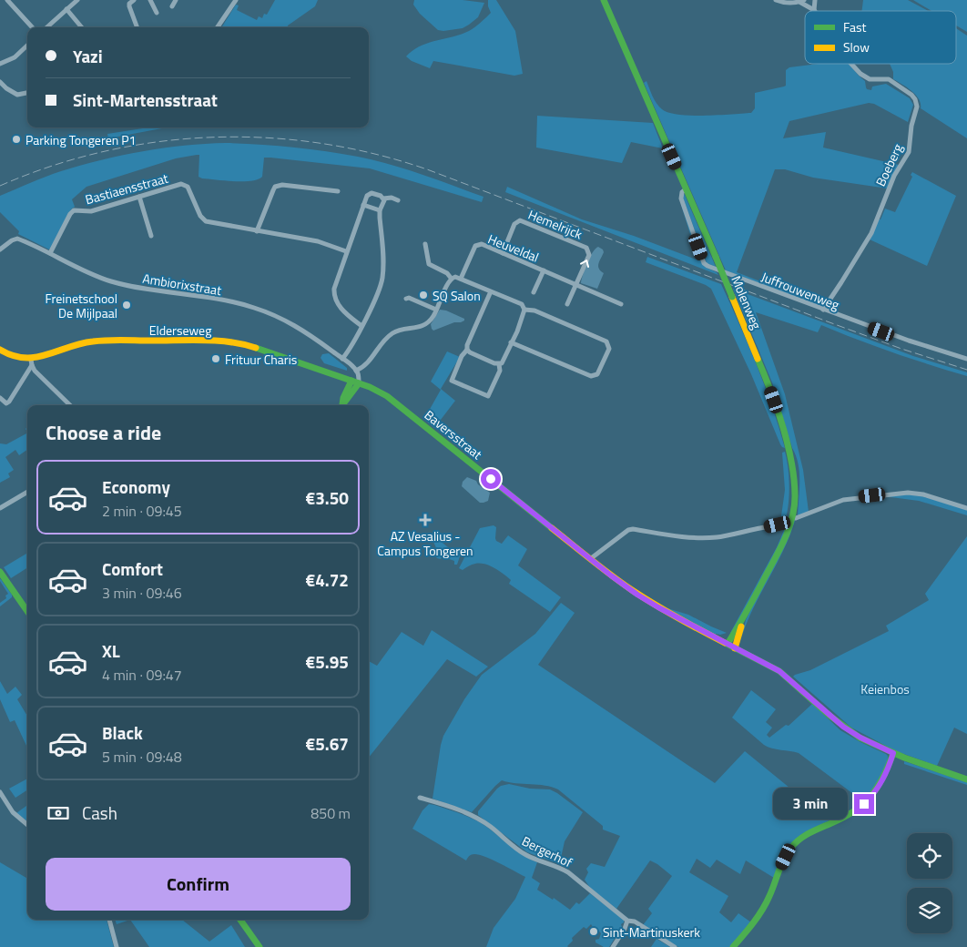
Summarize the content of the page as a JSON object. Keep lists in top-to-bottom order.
{
  "streets": {
    "main road": ["Molenweg", "Elderseweg", "Baversstraat"],
    "street": [
      "Boeberg",
      "Bastiaensstraat",
      "Hemelrijck",
      "Heuveldal",
      "Ambiorixstraat",
      "Juffrouwenweg",
      "Bergerhof"
    ]
  },
  "crossings": [
    ["Boeberg", "Juffrouwenweg"],
    ["Bastiaensstraat", "Ambiorixstraat"],
    ["Hemelrijck", "Heuveldal"],
    ["Juffrouwenweg", "Molenweg"],
    ["Molenweg", "Baversstraat"],
    ["Elderseweg", "Baversstraat"]
  ],
  "parks": ["Keienbos"],
  "places": {
    "other": [
      "Parking Tongeren P1",
      "SQ Salon",
      "Freinetschool De Mijlpaal",
      "Frituur Charis",
      "Sint-Martinuskerk"
    ],
    "health": ["AZ Vesalius - Campus Tongeren"]
  },
  "legend": ["Fast", "Slow"],
  "page": {
    "banner": ["Yazi", "Sint-Martensstraat"],
    "heading": "Choose a ride",
    "list": [
      {
        "name": "Economy",
        "note": "2 min · 09:45",
        "value": "€3.50"
      },
      {
        "name": "Comfort",
        "note": "3 min · 09:46",
        "value": "€4.72"
      },
      {
        "name": "XL",
        "note": "4 min · 09:47",
        "value": "€5.95"
      },
      {
        "name": "Black",
        "note": "5 min · 09:48",
        "value": "€5.67"
      }
    ],
    "bubble": "3 min",
    "pay": ["Cash", "850 m"],
    "buttons": "Confirm"
  }
}
